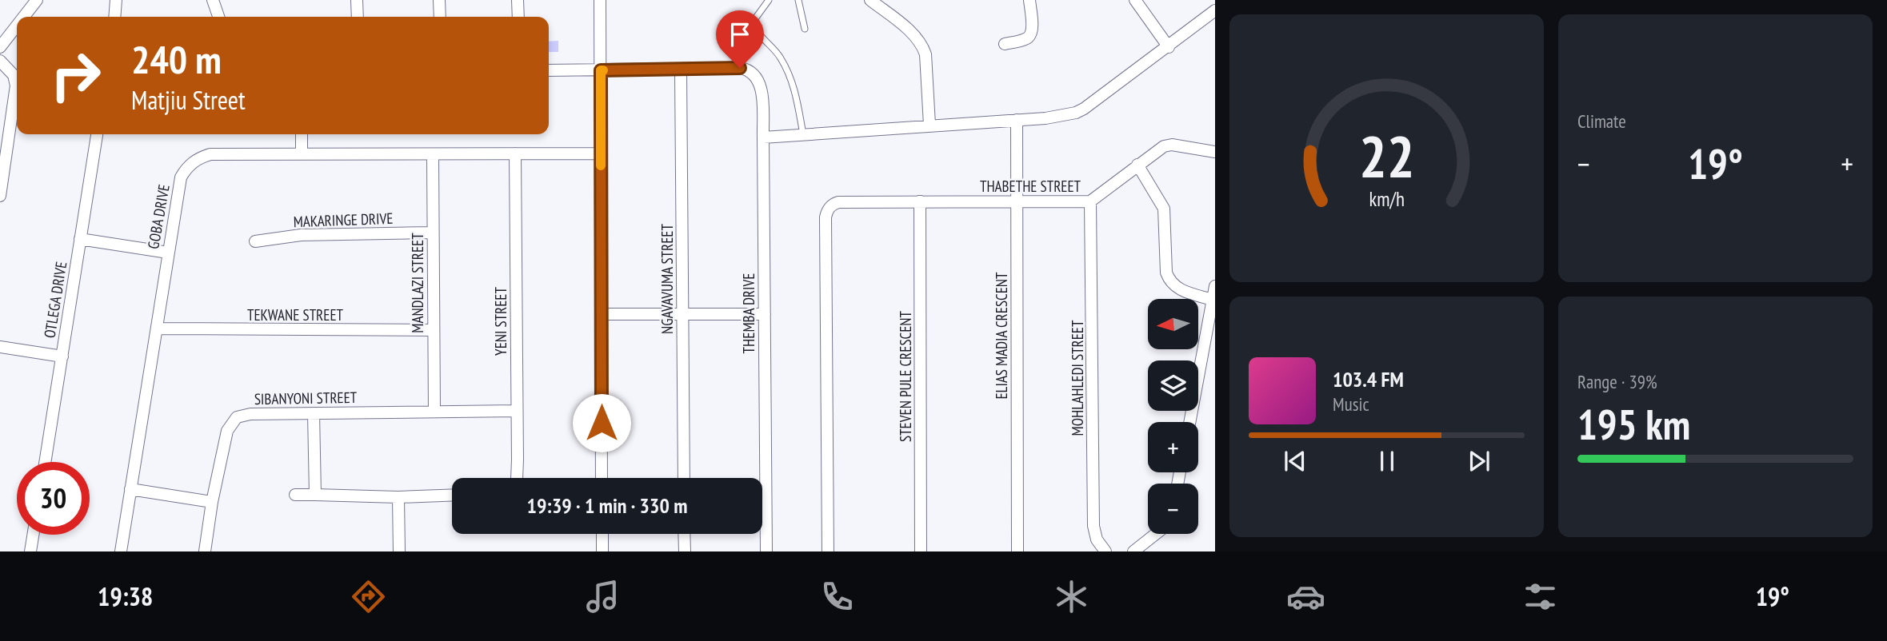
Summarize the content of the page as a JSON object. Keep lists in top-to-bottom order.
{
  "streets": {
    "street": [
      "THABETHE STREET",
      "GOBA DRIVE",
      "MAKARINGE DRIVE",
      "NGAVAVUMA STREET",
      "MANDLAZI STREET",
      "OTLEGA DRIVE",
      "THEMBA DRIVE",
      "TEKWANE STREET",
      "YENI STREET",
      "ELIAS MADIA CRESCENT",
      "STEVEN PULE CRESCENT",
      "MOHLAHLEDI STREET",
      "SIBANYONI STREET"
    ]
  },
  "crossings": [
    ["THABETHE STREET", "ELIAS MADIA CRESCENT"],
    ["THABETHE STREET", "STEVEN PULE CRESCENT"],
    ["THABETHE STREET", "MOHLAHLEDI STREET"],
    ["GOBA DRIVE", "MANDLAZI STREET"],
    ["GOBA DRIVE", "TEKWANE STREET"],
    ["GOBA DRIVE", "YENI STREET"],
    ["MAKARINGE DRIVE", "MANDLAZI STREET"],
    ["NGAVAVUMA STREET", "THEMBA DRIVE"],
    ["MANDLAZI STREET", "TEKWANE STREET"],
    ["MANDLAZI STREET", "SIBANYONI STREET"],
    ["YENI STREET", "SIBANYONI STREET"]
  ],
  "north": "left",
  "page": {
    "tile": [
      "Climate",
      ["Range · 39%", "195 km"]
    ],
    "turn": ["240 m", "Matjiu Street"],
    "heat": ["−", "19°", "+"],
    "map_buttons": ["+", "−"],
    "song": ["103.4 FM", "Music"],
    "limit": "30",
    "trip": "19:39 · 1 min · 330 m",
    "tabs": ["19:38", "19°"],
    "gauge": ["22", "km/h"]
  }
}
